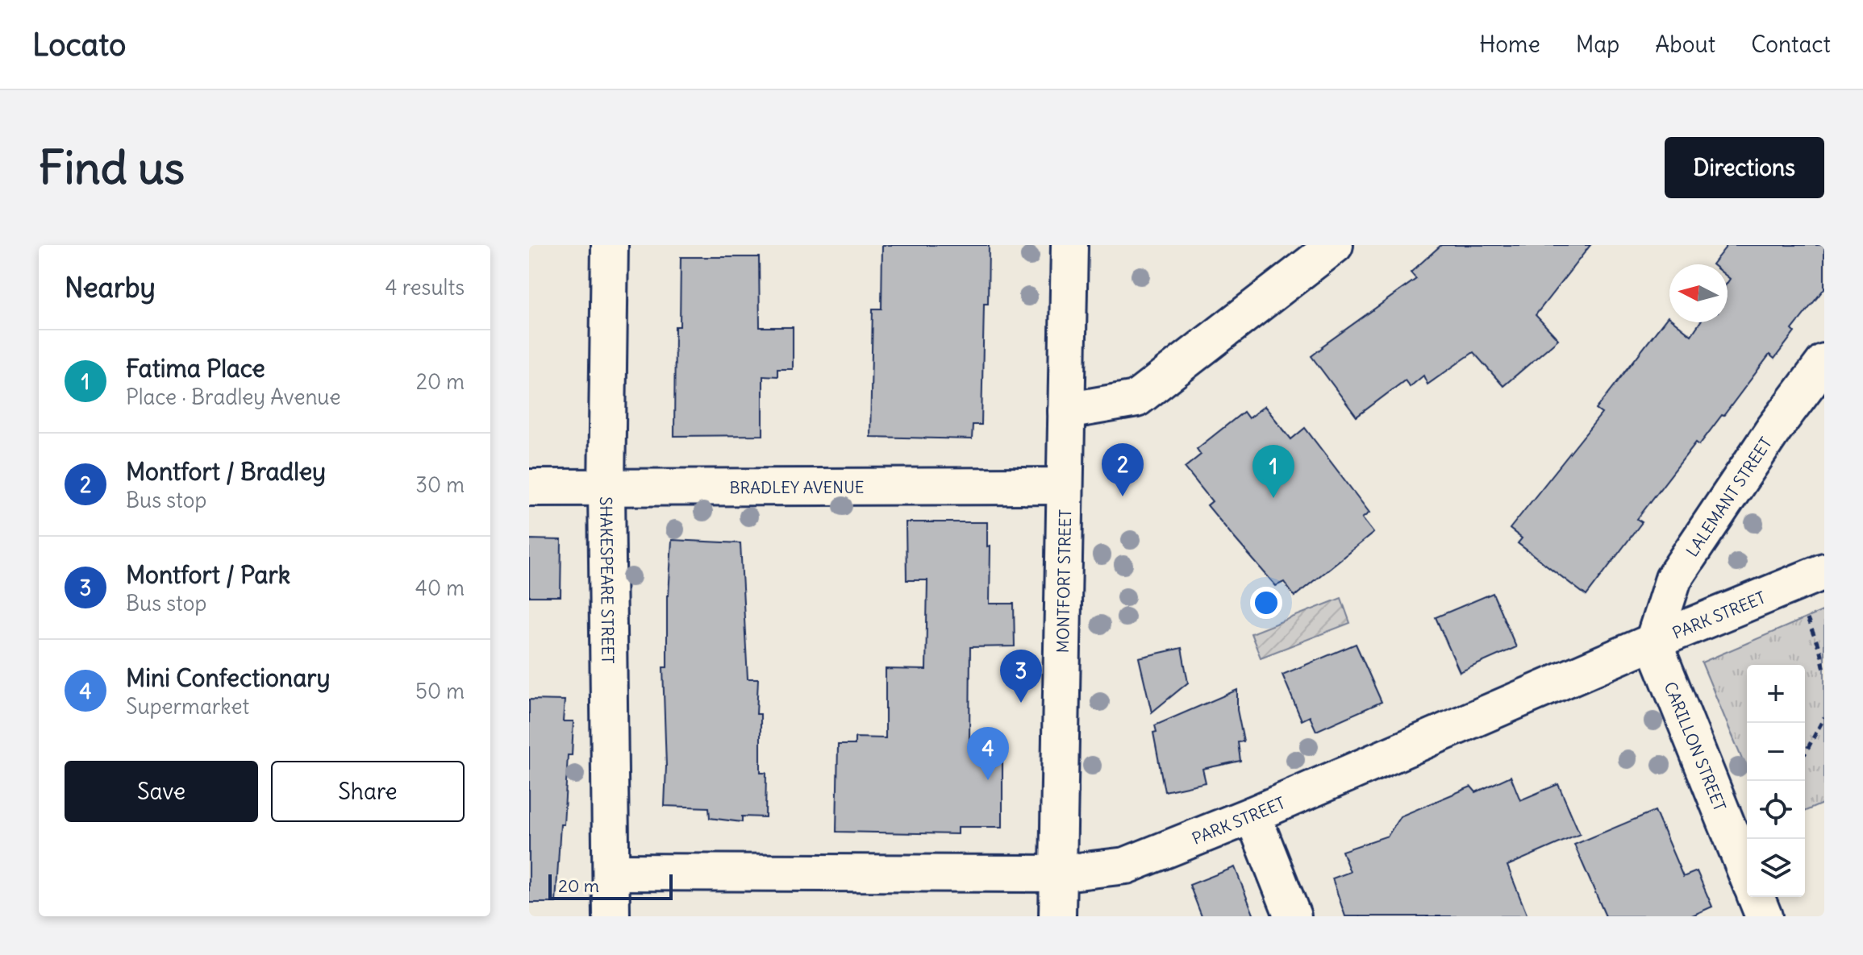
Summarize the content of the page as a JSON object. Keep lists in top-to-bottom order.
{
  "streets": {
    "street": [
      "BRADLEY AVENUE",
      "LALEMANT STREET",
      "MONTFORT STREET",
      "SHAKESPEARE STREET",
      "PARK STREET",
      "CARILLON STREET"
    ]
  },
  "crossings": [
    ["BRADLEY AVENUE", "MONTFORT STREET"],
    ["BRADLEY AVENUE", "SHAKESPEARE STREET"],
    ["LALEMANT STREET", "PARK STREET"],
    ["LALEMANT STREET", "CARILLON STREET"],
    ["MONTFORT STREET", "PARK STREET"],
    ["SHAKESPEARE STREET", "PARK STREET"],
    ["PARK STREET", "CARILLON STREET"]
  ],
  "scale_bar": "20 m",
  "north": "left",
  "page": {
    "header": "Locato",
    "nav": [
      "Home",
      "Map",
      "About",
      "Contact"
    ],
    "buttons": [
      "Directions",
      ["Save", "Share"]
    ],
    "title": "Find us",
    "heading": ["Nearby", "4 results"],
    "list": [
      {
        "mark": "1",
        "name": "Fatima Place",
        "note": "Place · Bradley Avenue",
        "value": "20 m"
      },
      {
        "mark": "2",
        "name": "Montfort / Bradley",
        "note": "Bus stop",
        "value": "30 m"
      },
      {
        "mark": "3",
        "name": "Montfort / Park",
        "note": "Bus stop",
        "value": "40 m"
      },
      {
        "mark": "4",
        "name": "Mini Confectionary",
        "note": "Supermarket",
        "value": "50 m"
      }
    ],
    "pins": [
      "2",
      "1",
      "3",
      "4"
    ],
    "map_buttons": ["+", "−"],
    "scale": "20 m"
  }
}
